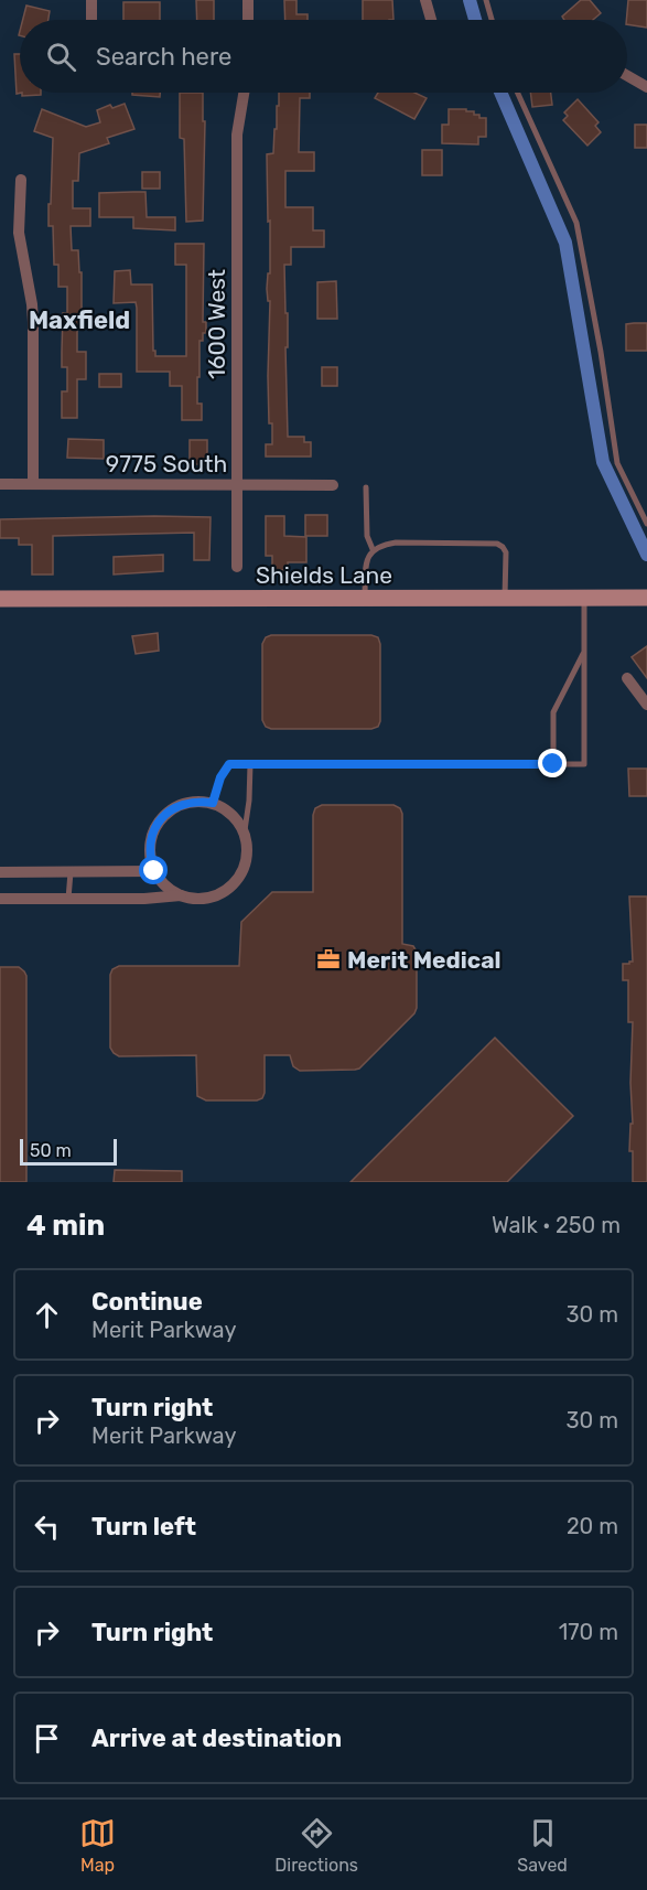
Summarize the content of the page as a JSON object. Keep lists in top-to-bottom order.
{
  "streets": {
    "main road": ["Shields Lane"],
    "street": ["1600 West", "9775 South"]
  },
  "crossings": [
    ["1600 West", "9775 South"]
  ],
  "districts": ["Maxfield"],
  "places": {
    "office": ["Merit Medical"]
  },
  "scale_bar": "50 m",
  "page": {
    "search": "Search here",
    "scale": "50 m",
    "heading": ["4 min", "Walk · 250 m"],
    "list": [
      ["Continue", "Merit Parkway", "30 m"],
      ["Turn right", "Merit Parkway", "30 m"],
      ["Turn left", "20 m"],
      ["Turn right", "170 m"],
      "Arrive at destination"
    ],
    "nav": ["Map", "Directions", "Saved"]
  }
}
